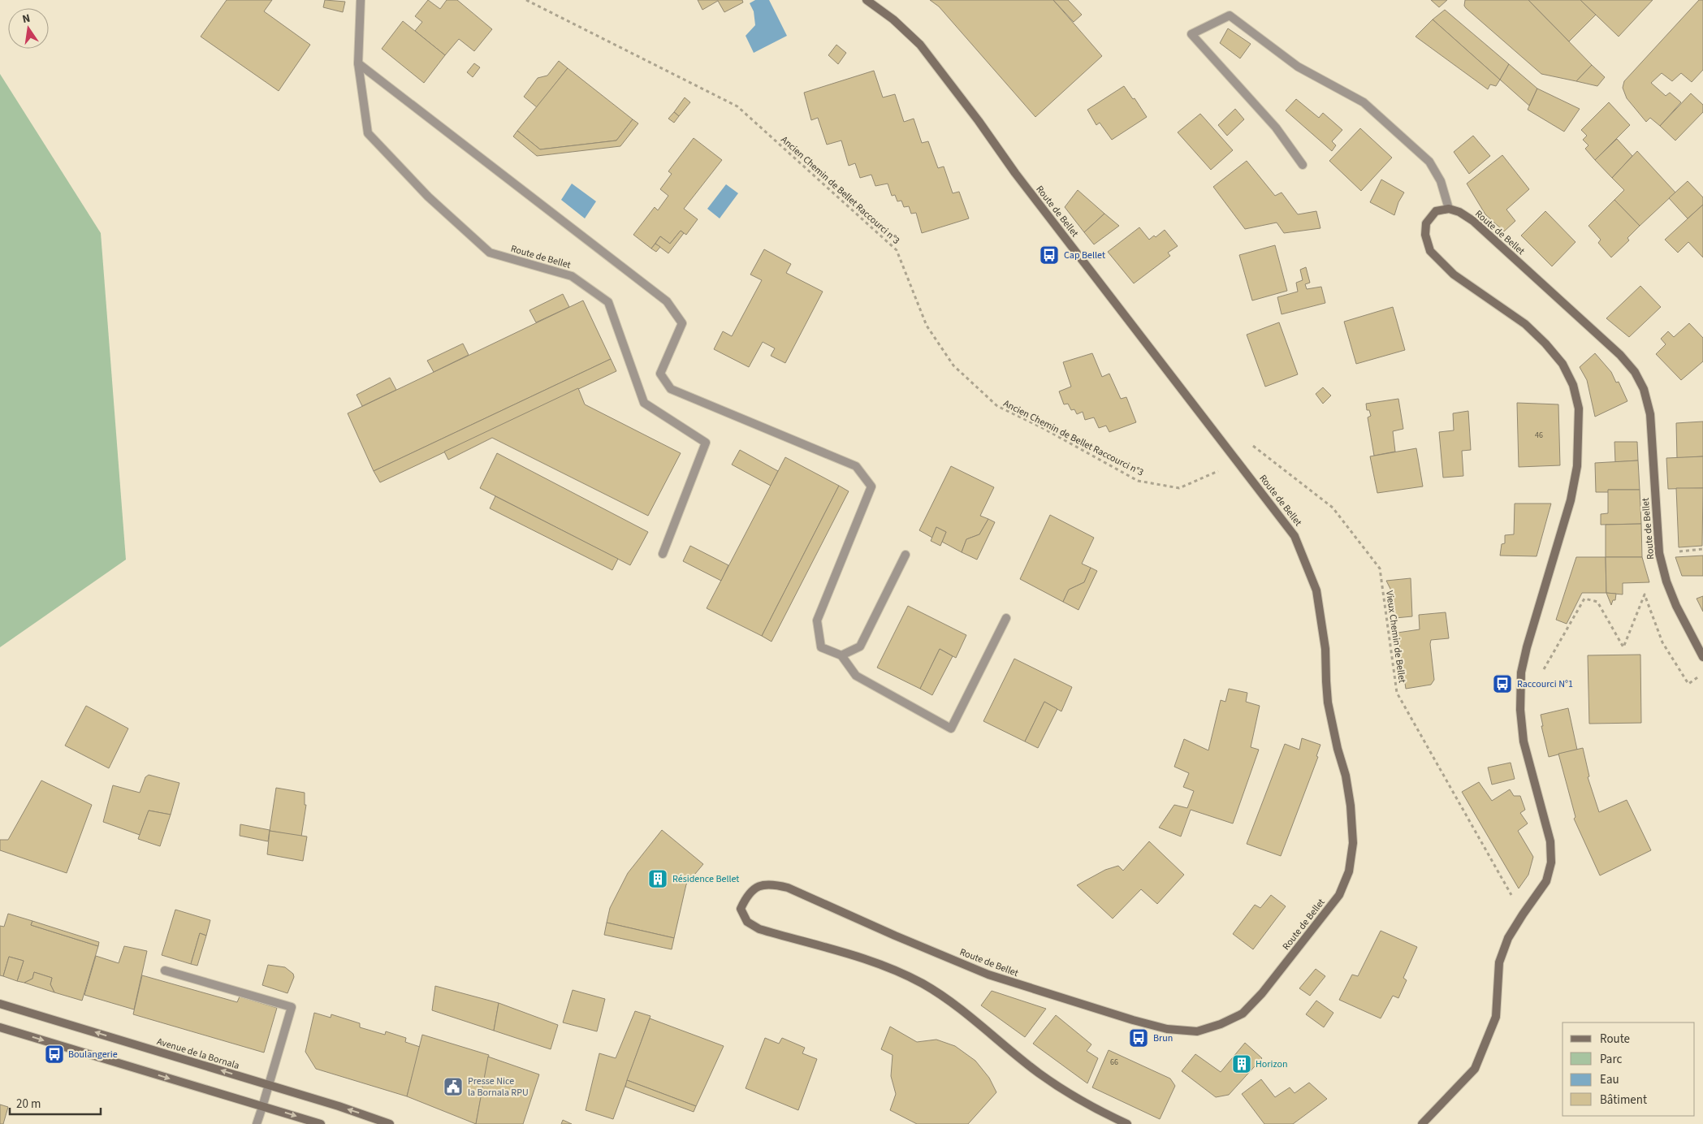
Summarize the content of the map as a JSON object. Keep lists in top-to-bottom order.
{
  "streets": {
    "street": ["Route de Bellet", "Avenue de la Bornala"],
    "path": ["Ancien Chemin de Bellet Raccourci n°3", "Vieux Chemin de Bellet"]
  },
  "crossings": [
    ["Ancien Chemin de Bellet Raccourci n°3", "Route de Bellet"],
    ["Ancien Chemin de Bellet Raccourci n°3", "Vieux Chemin de Bellet"],
    ["Route de Bellet", "Vieux Chemin de Bellet"]
  ],
  "places": {
    "bus stop": [
      "Cap Bellet",
      "Raccourci N°1",
      "Brun",
      "Boulangerie"
    ],
    "building": ["Résidence Bellet", "Horizon"],
    "public building": ["Presse Nice la Bornala RPU"]
  },
  "house_numbers": ["46", "66"],
  "legend": [
    "Route",
    "Parc",
    "Eau",
    "Bâtiment"
  ],
  "scale_bar": "20 m",
  "north": "top"
}
